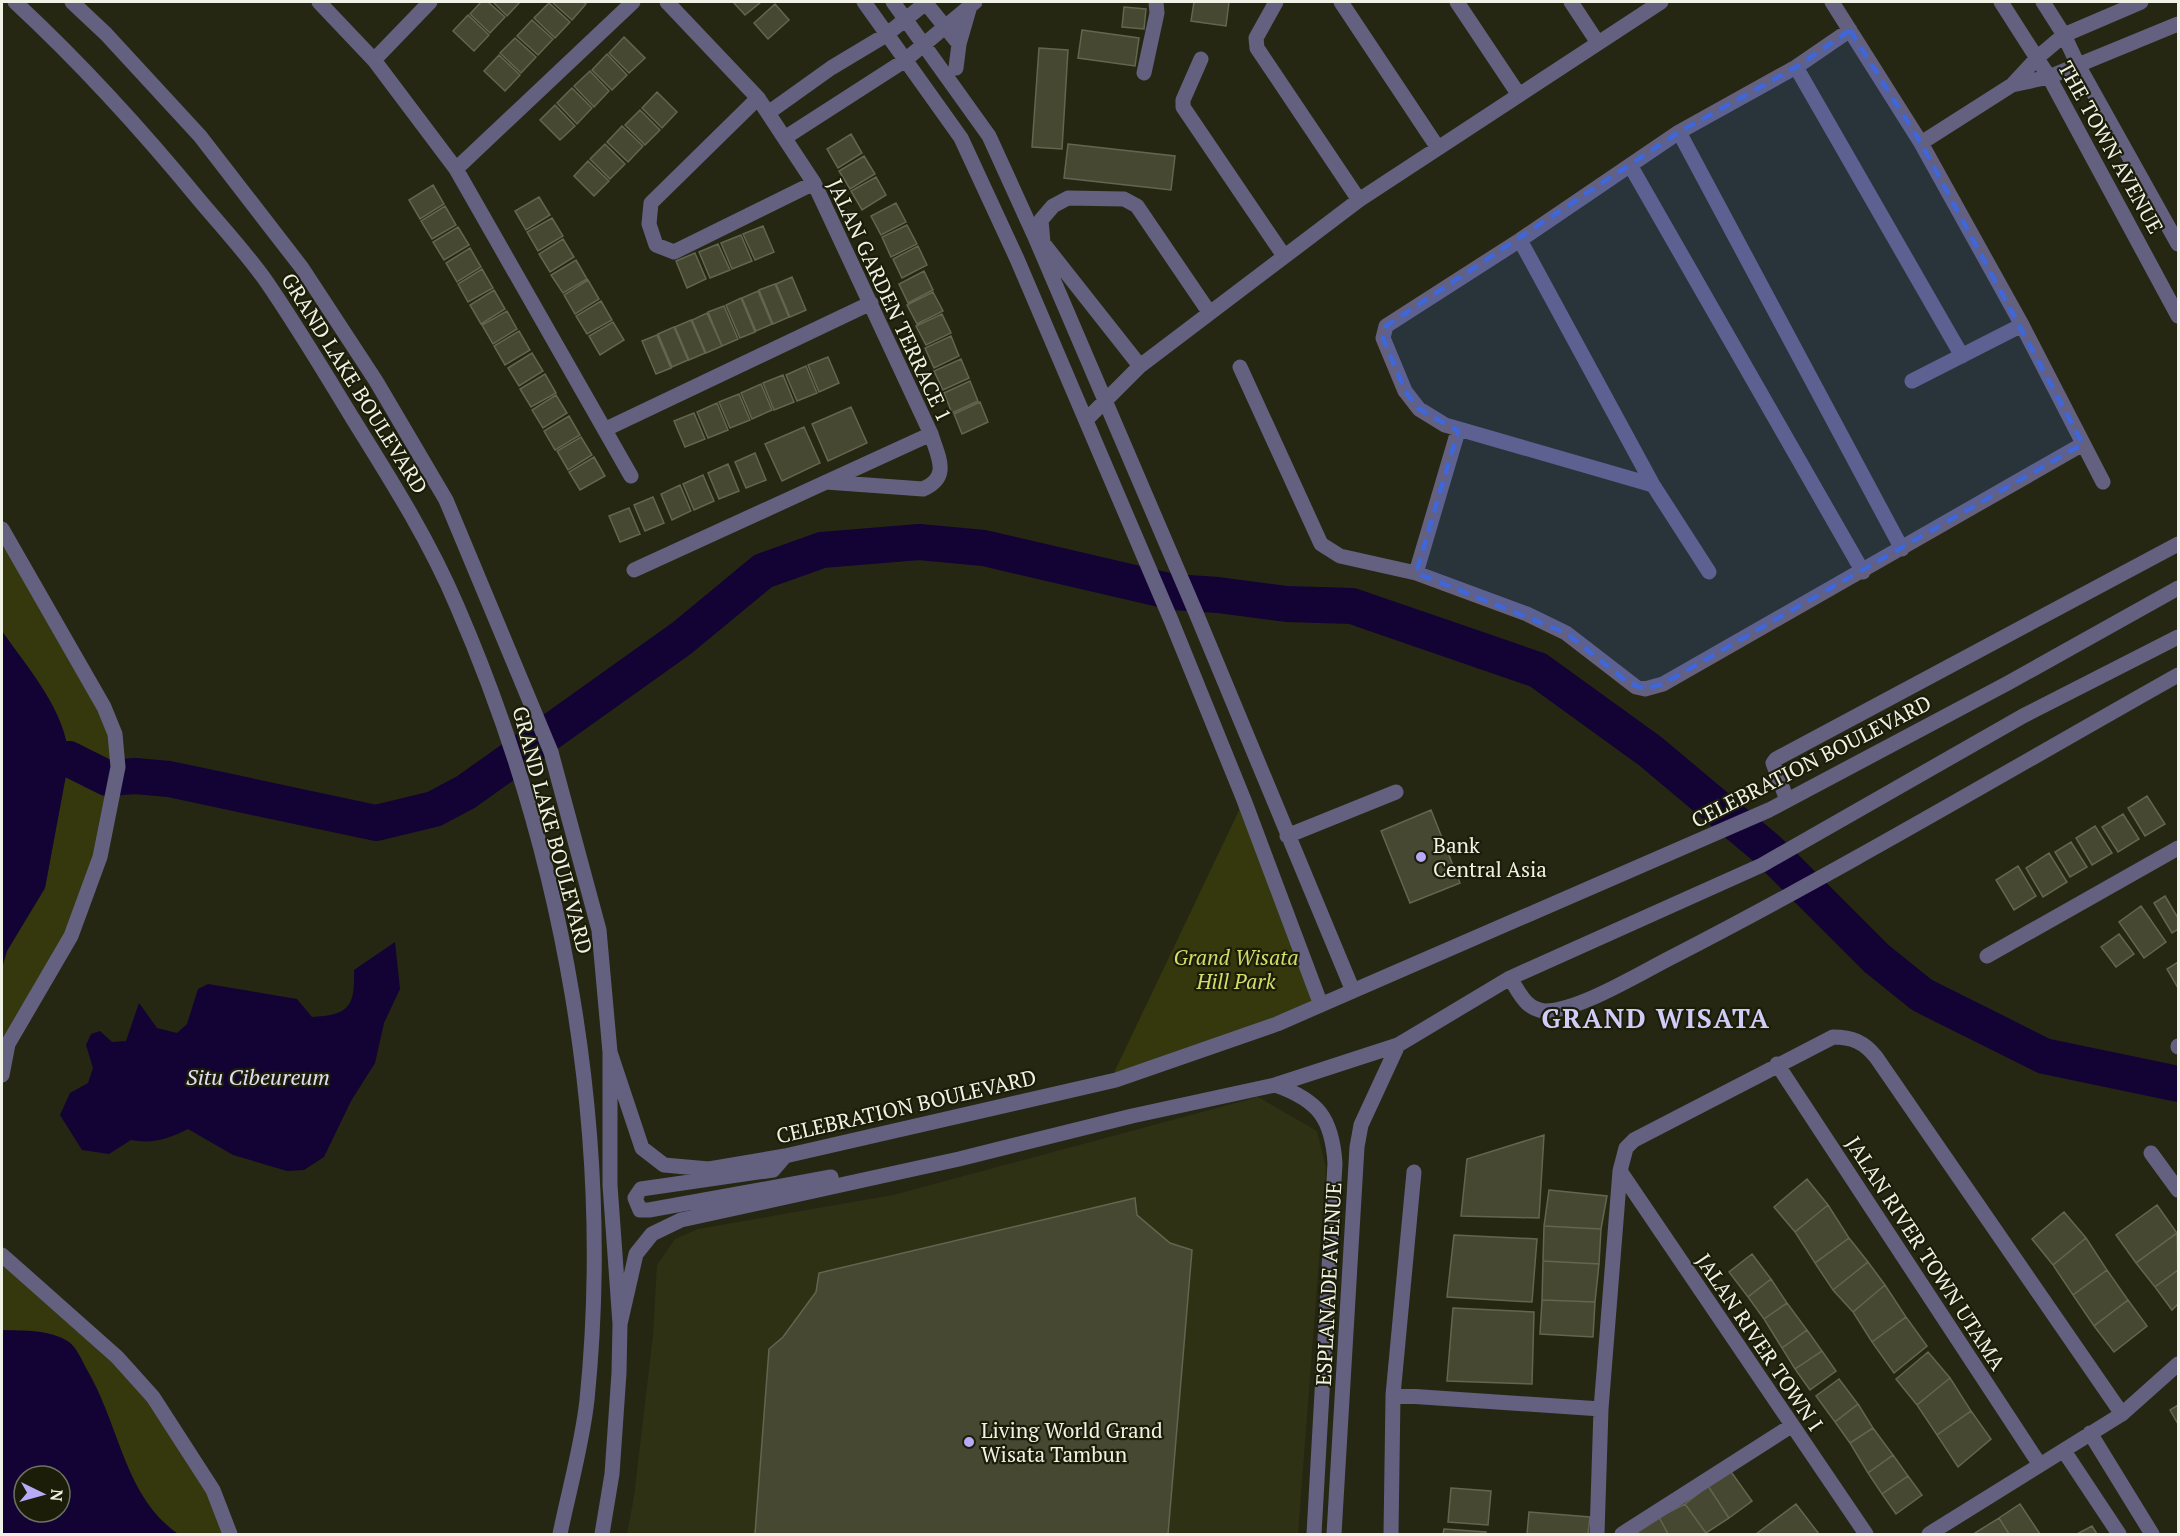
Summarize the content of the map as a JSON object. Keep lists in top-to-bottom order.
{
  "streets": {
    "street": [
      "THE TOWN AVENUE",
      "JALAN GARDEN TERRACE 1",
      "GRAND LAKE BOULEVARD",
      "CELEBRATION BOULEVARD",
      "JALAN RIVER TOWN UTAMA",
      "ESPLANADE AVENUE",
      "JALAN RIVER TOWN I"
    ]
  },
  "crossings": [
    ["GRAND LAKE BOULEVARD", "CELEBRATION BOULEVARD"]
  ],
  "districts": ["GRAND WISATA"],
  "water": ["Situ Cibeureum"],
  "parks": ["Grand Wisata Hill Park"],
  "places": ["Bank Central Asia", "Living World Grand Wisata Tambun"],
  "north": "right"
}
